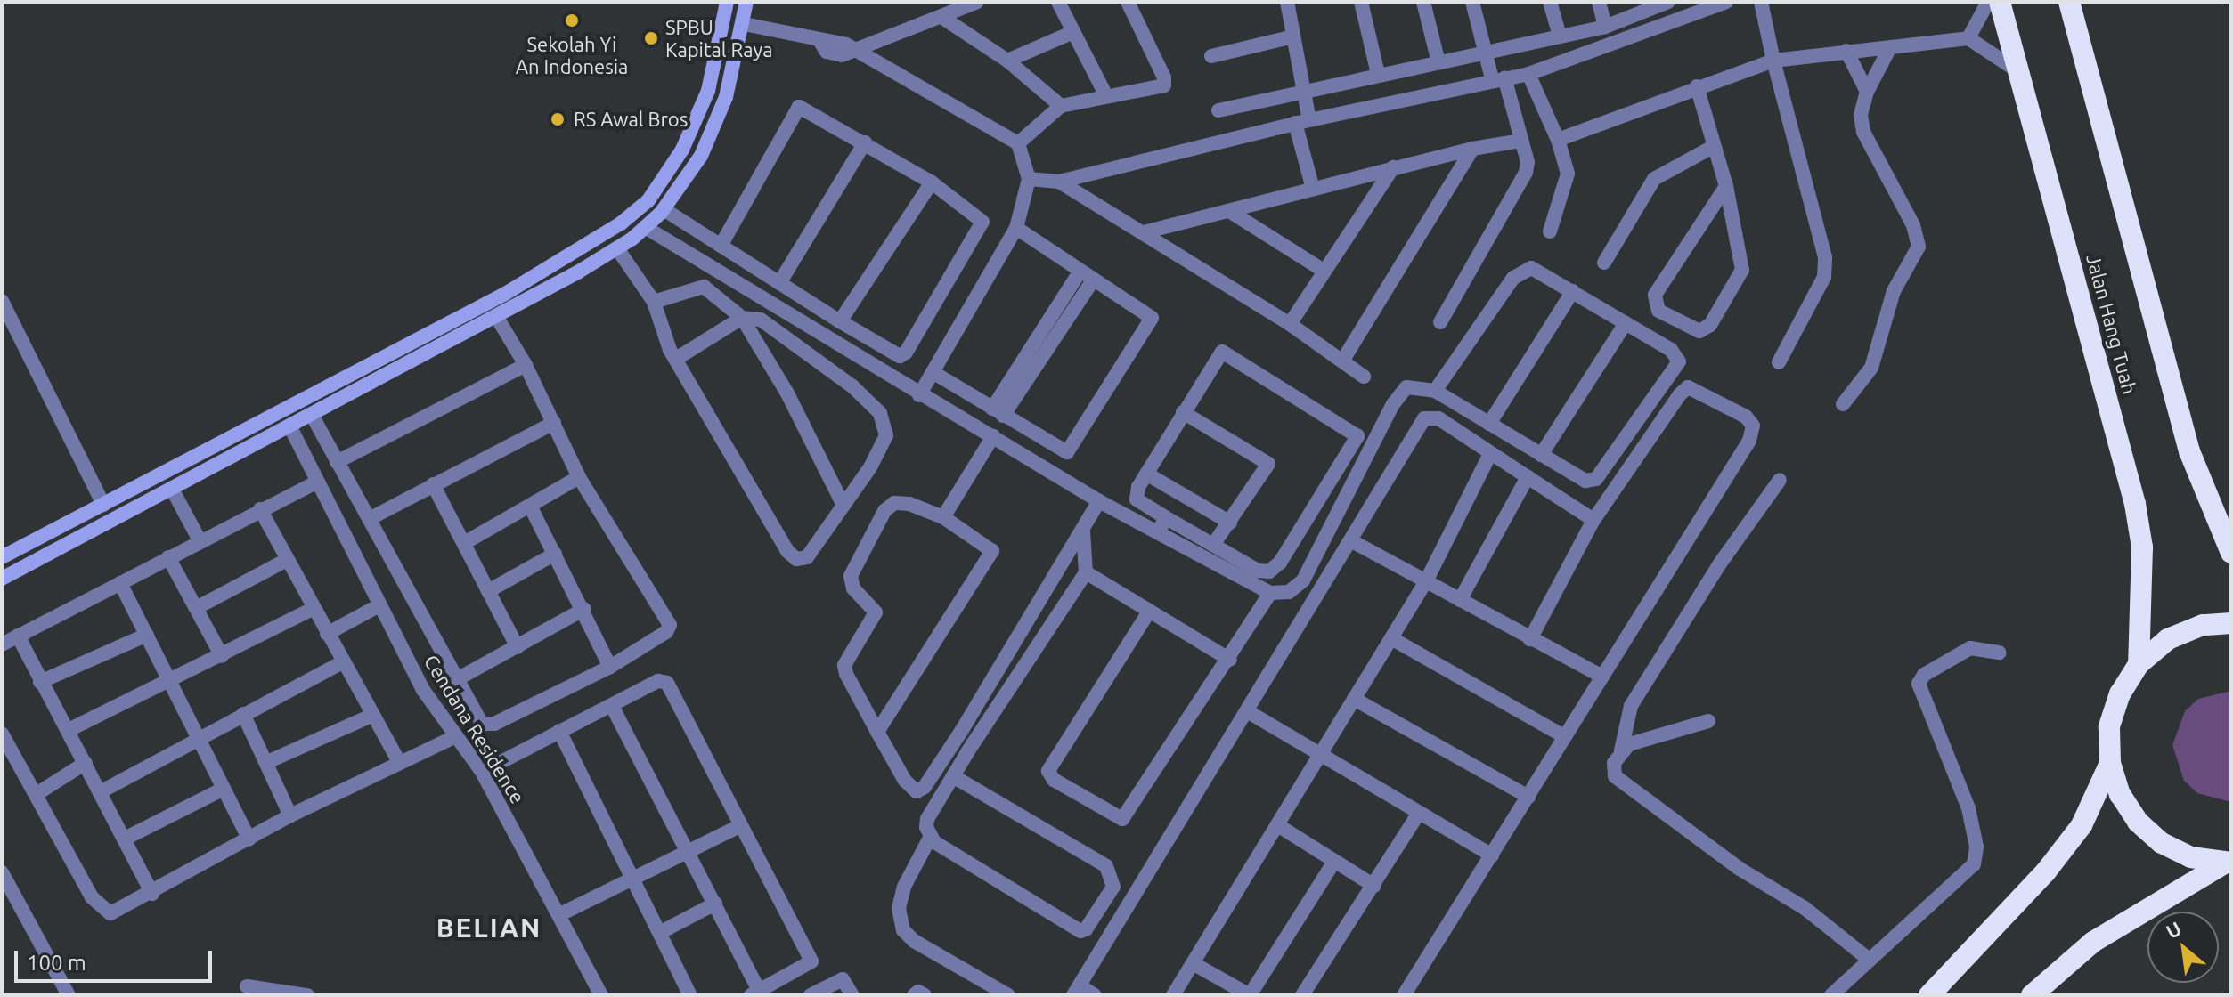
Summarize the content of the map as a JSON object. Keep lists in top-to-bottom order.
{
  "streets": {
    "highway": ["Jalan Hang Tuah"],
    "street": ["Cendana Residence"]
  },
  "districts": ["BELIAN"],
  "places": ["Sekolah Yi An Indonesia", "SPBU Kapital Raya", "RS Awal Bros"],
  "scale_bar": "100 m",
  "north": "top left"
}
